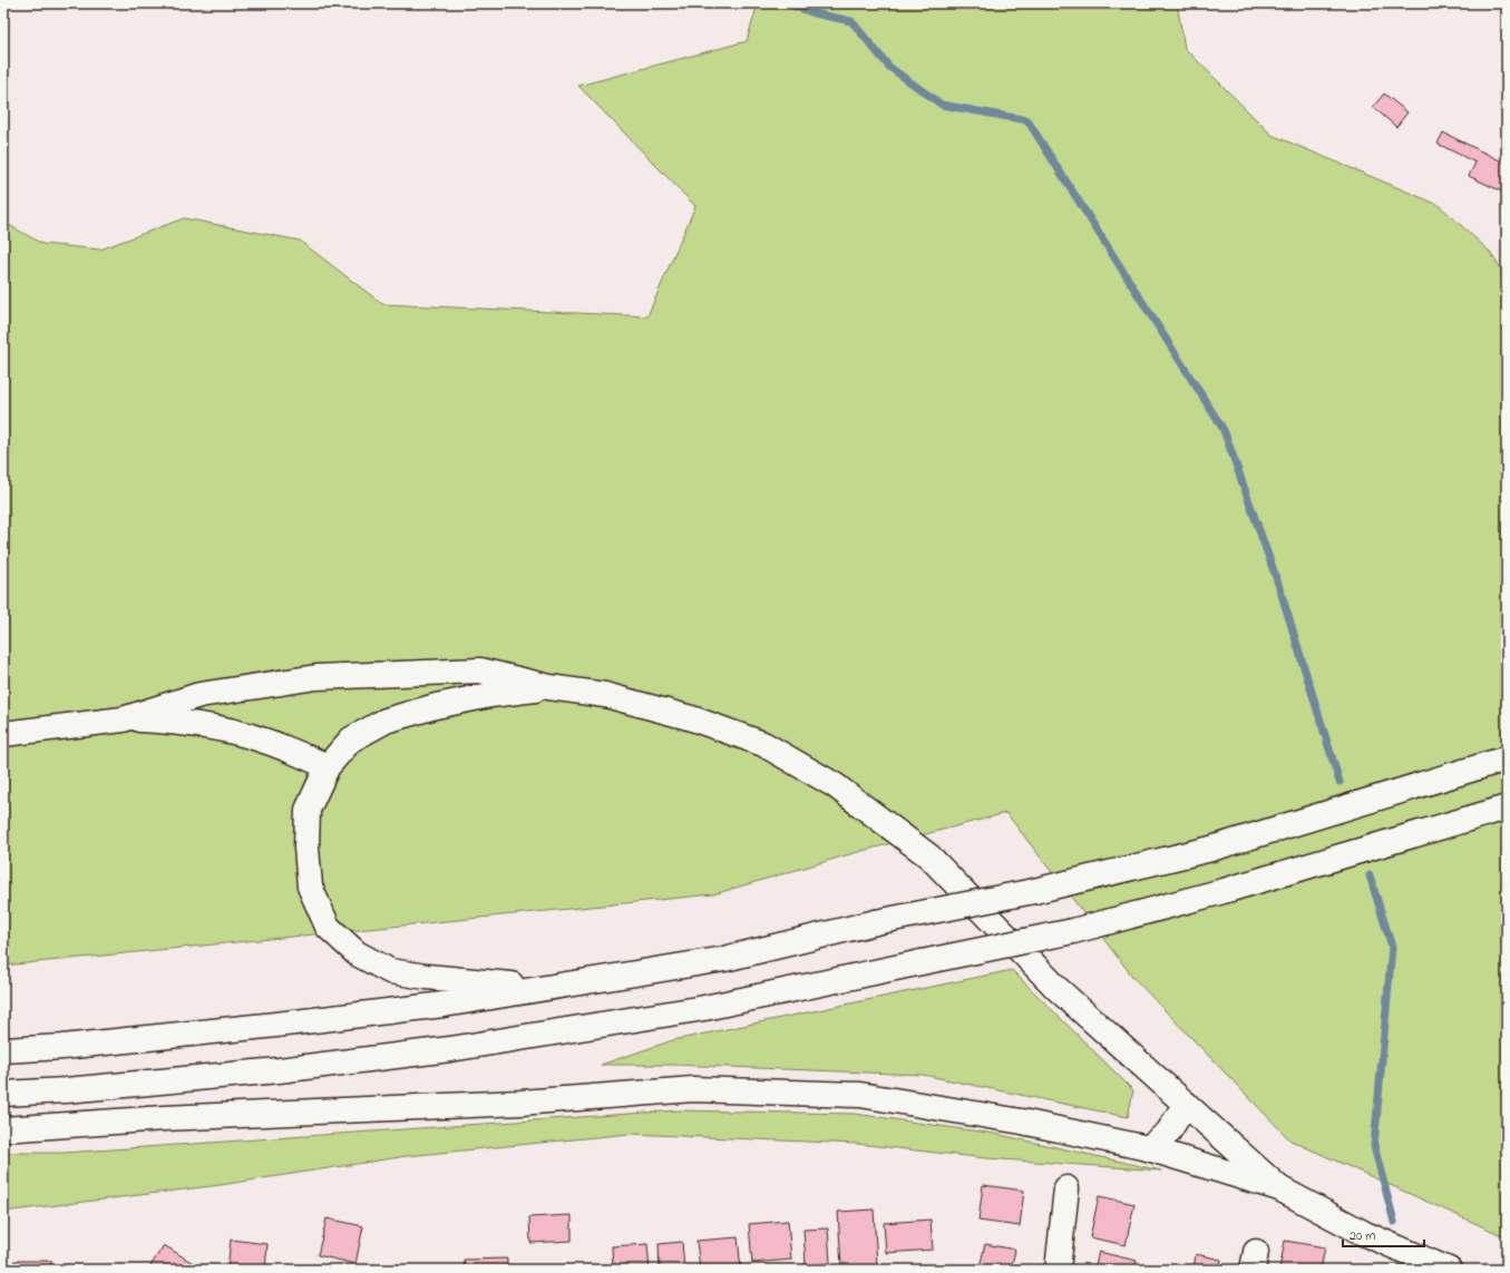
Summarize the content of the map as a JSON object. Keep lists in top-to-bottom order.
{
  "scale_bar": "20 m"
}
